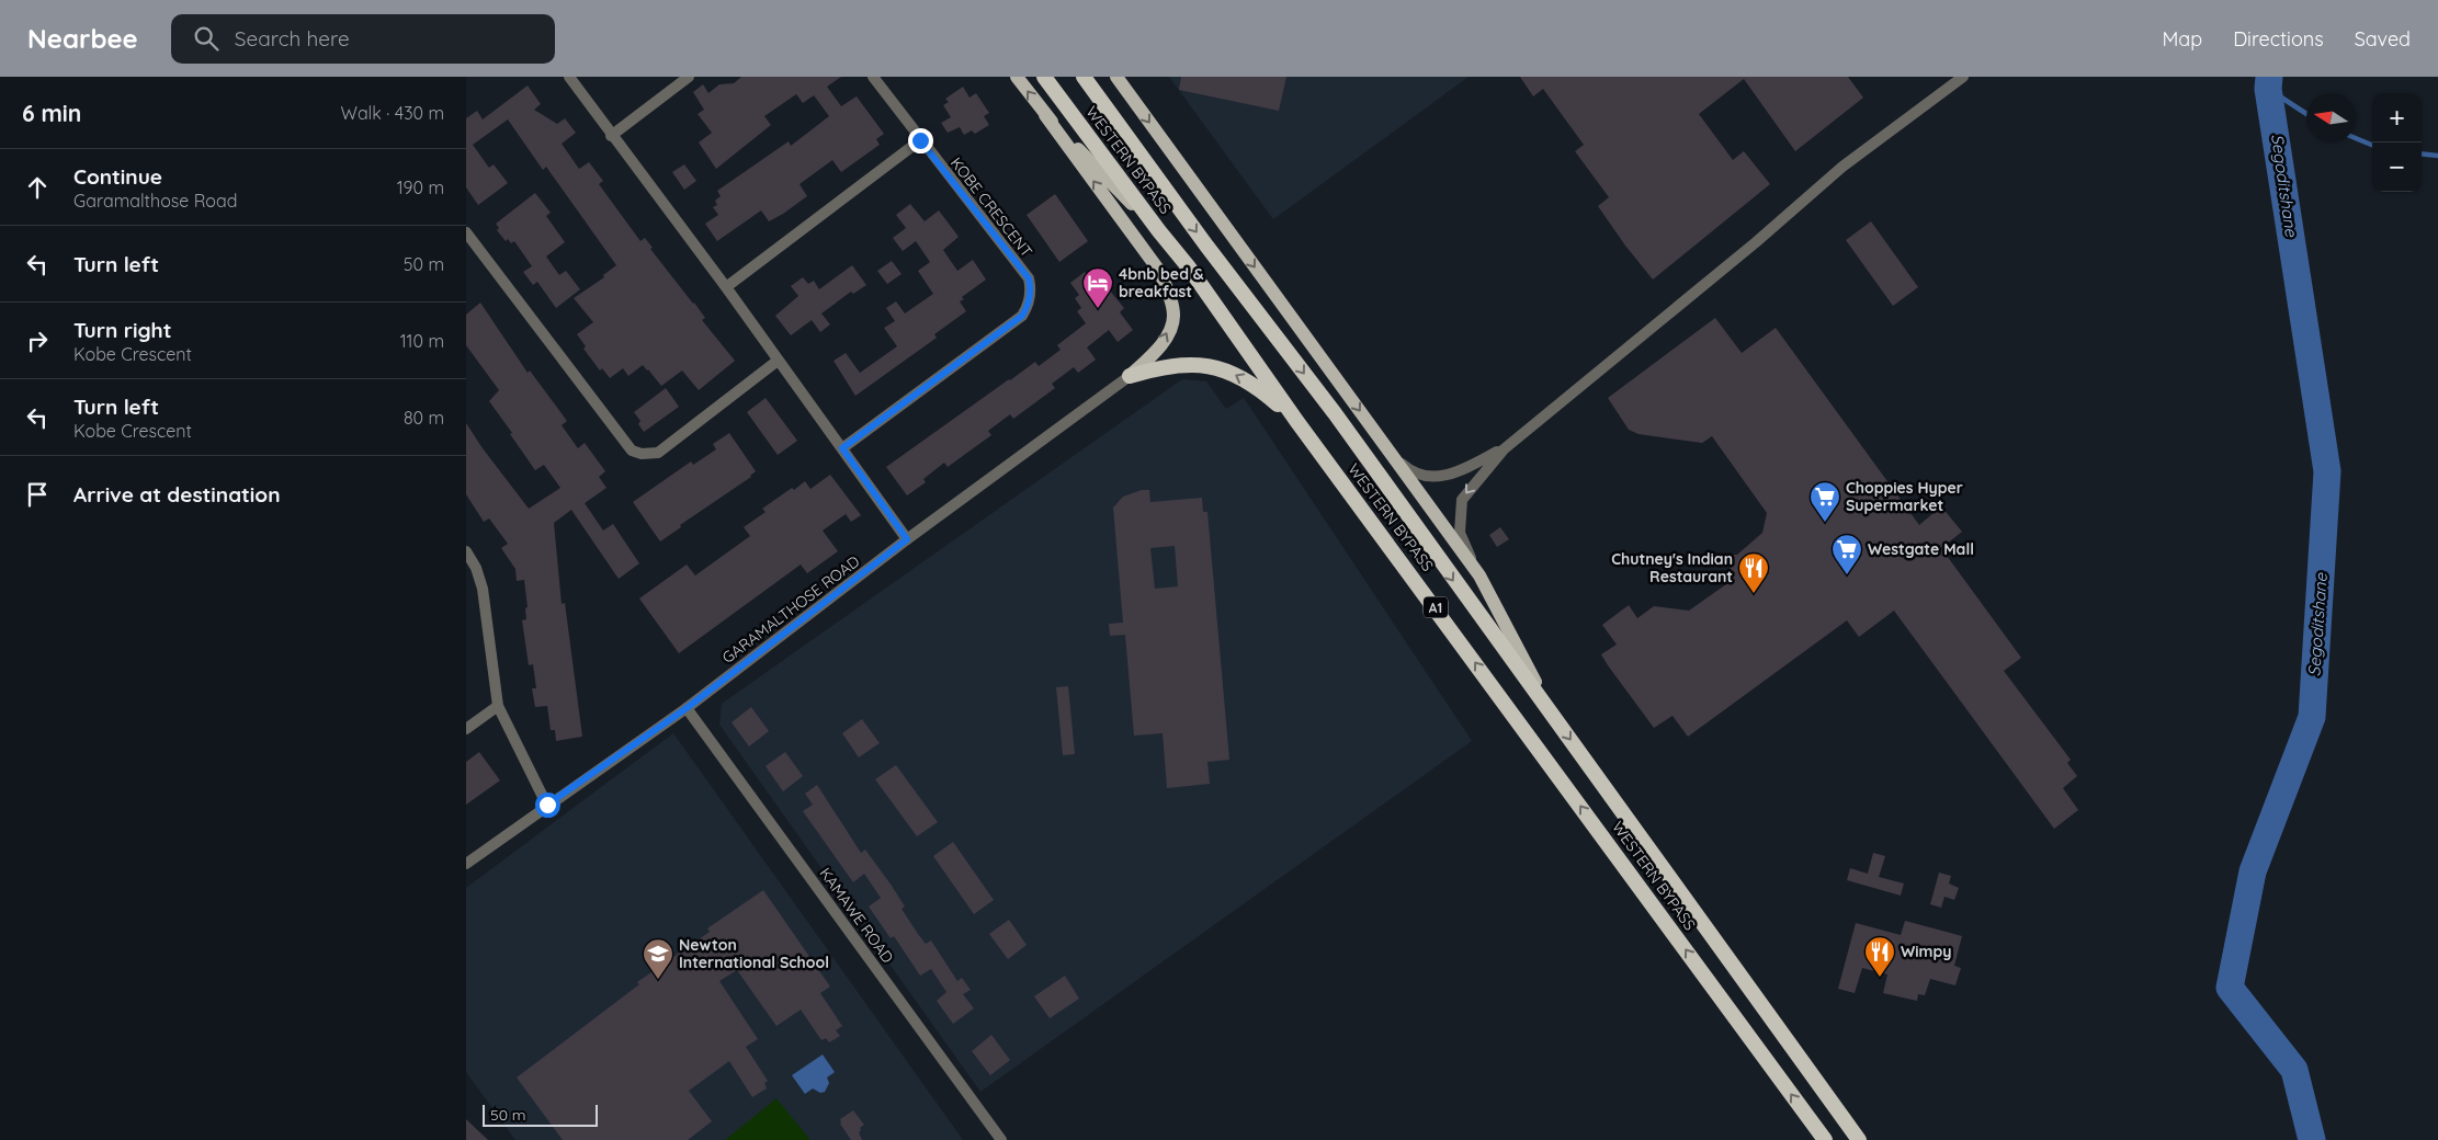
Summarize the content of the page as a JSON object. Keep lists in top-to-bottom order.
{
  "streets": {
    "highway": ["WESTERN BYPASS", "A1"],
    "street": ["KOBE CRESCENT", "GARAMALTHOSE ROAD", "KAMAWE ROAD"]
  },
  "crossings": [
    ["GARAMALTHOSE ROAD", "KAMAWE ROAD"]
  ],
  "water": ["Segoditshane"],
  "places": {
    "hotel": ["4bnb bed & breakfast"],
    "supermarket": ["Choppies Hyper Supermarket", "Westgate Mall"],
    "restaurant": ["Chutney's Indian Restaurant", "Wimpy"],
    "school or university": ["Newton International School"]
  },
  "scale_bar": "50 m",
  "north": "left",
  "page": {
    "header": "Nearbee",
    "search": "Search here",
    "nav": ["Map", "Directions", "Saved"],
    "heading": ["6 min", "Walk · 430 m"],
    "map_buttons": ["+", "−"],
    "list": [
      ["Continue", "Garamalthose Road", "190 m"],
      ["Turn left", "50 m"],
      ["Turn right", "Kobe Crescent", "110 m"],
      ["Turn left", "Kobe Crescent", "80 m"],
      "Arrive at destination"
    ],
    "scale": "50 m"
  }
}
